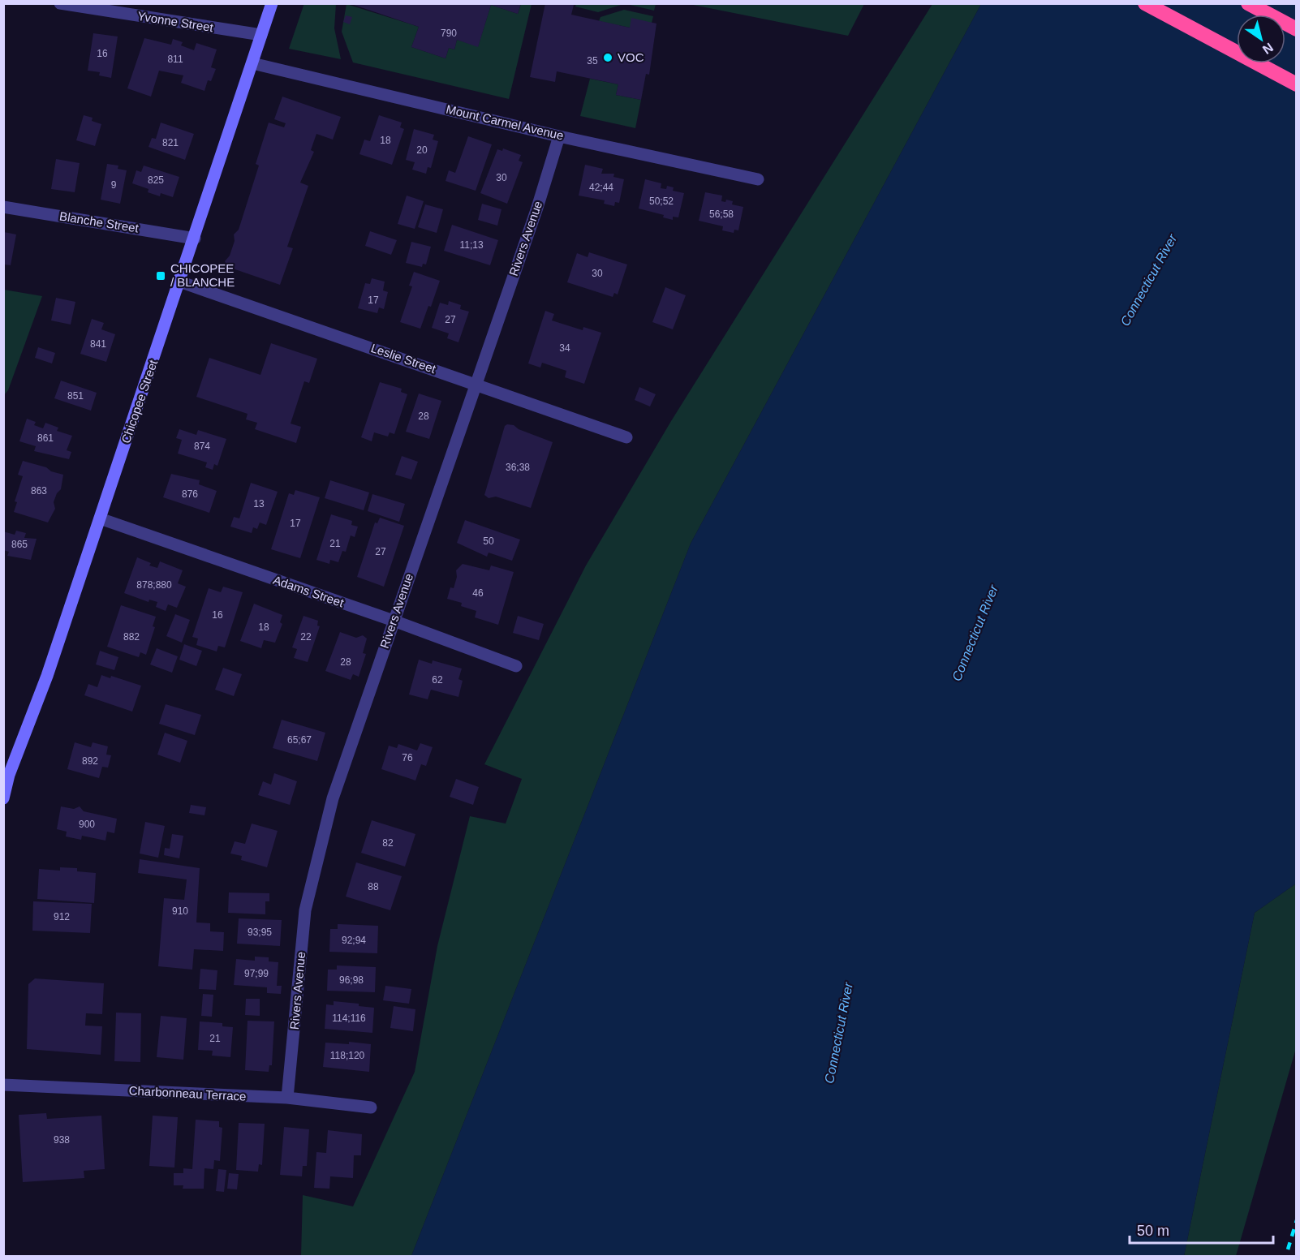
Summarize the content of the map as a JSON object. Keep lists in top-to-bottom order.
{
  "streets": {
    "main road": ["Chicopee Street"],
    "street": [
      "Yvonne Street",
      "Mount Carmel Avenue",
      "Blanche Street",
      "Rivers Avenue",
      "Leslie Street",
      "Adams Street",
      "Charbonneau Terrace"
    ]
  },
  "crossings": [
    ["Yvonne Street", "Chicopee Street"],
    ["Mount Carmel Avenue", "Rivers Avenue"],
    ["Mount Carmel Avenue", "Chicopee Street"],
    ["Blanche Street", "Chicopee Street"],
    ["Rivers Avenue", "Leslie Street"],
    ["Rivers Avenue", "Adams Street"],
    ["Rivers Avenue", "Charbonneau Terrace"],
    ["Leslie Street", "Chicopee Street"],
    ["Chicopee Street", "Adams Street"]
  ],
  "water": ["Connecticut River"],
  "places": {
    "other": ["VOC"],
    "transit": ["CHICOPEE / BLANCHE"]
  },
  "house_numbers": [
    "790",
    "16",
    "811",
    "35",
    "18",
    "821",
    "20",
    "30",
    "825",
    "9",
    "42;44",
    "50;52",
    "56;58",
    "11;13",
    "30",
    "17",
    "27",
    "841",
    "34",
    "851",
    "28",
    "861",
    "874",
    "36;38",
    "863",
    "876",
    "13",
    "17",
    "50",
    "21",
    "865",
    "27",
    "878;880",
    "46",
    "16",
    "18",
    "882",
    "22",
    "28",
    "62",
    "65;67",
    "76",
    "892",
    "900",
    "82",
    "88",
    "910",
    "912",
    "93;95",
    "92;94",
    "97;99",
    "96;98",
    "114;116",
    "21",
    "118;120",
    "938"
  ],
  "scale_bar": "50 m",
  "north": "bottom right"
}
